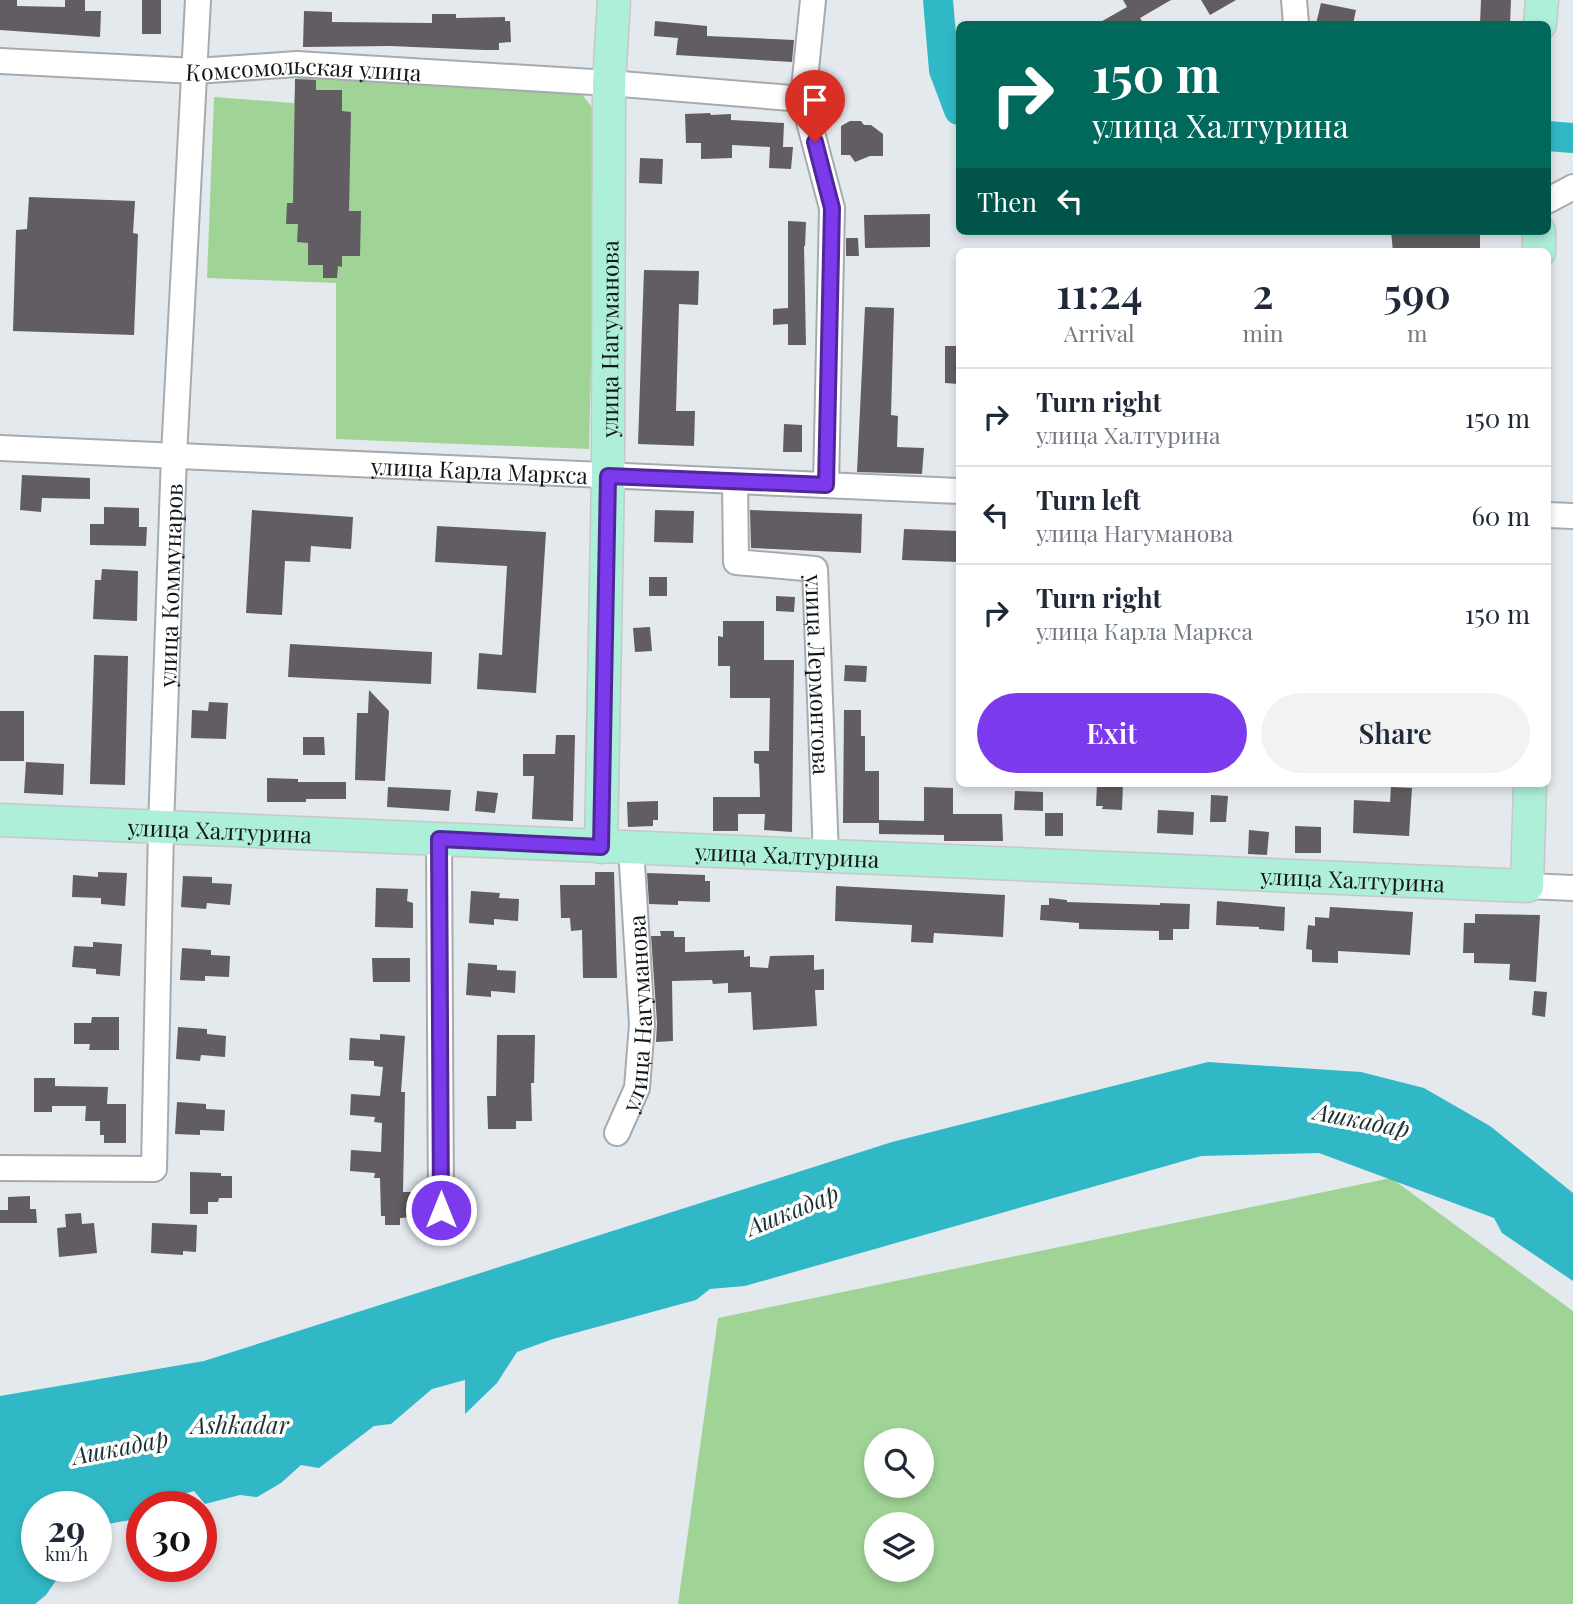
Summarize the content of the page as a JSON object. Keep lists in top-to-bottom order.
{
  "streets": {
    "main road": ["улица Нагуманова", "улица Халтурина"],
    "street": [
      "Комсомольская улица",
      "улица Карла Маркса",
      "улица Коммунаров",
      "улица Лермонтова"
    ]
  },
  "crossings": [
    ["Комсомольская улица", "улица Нагуманова"],
    ["Комсомольская улица", "улица Коммунаров"],
    ["улица Нагуманова", "улица Карла Маркса"],
    ["улица Нагуманова", "улица Халтурина"],
    ["улица Карла Маркса", "улица Коммунаров"],
    ["улица Карла Маркса", "улица Лермонтова"],
    ["улица Коммунаров", "улица Халтурина"],
    ["улица Лермонтова", "улица Халтурина"]
  ],
  "water": ["Ашкадар", "Ashkadar"],
  "page": {
    "turn": ["150 m", "улица Халтурина"],
    "then": "Then",
    "eta": [
      "11:24",
      "Arrival",
      "2",
      "min",
      "590",
      "m"
    ],
    "list": [
      {
        "name": "Turn right",
        "note": "улица Халтурина",
        "value": "150 m"
      },
      {
        "name": "Turn left",
        "note": "улица Нагуманова",
        "value": "60 m"
      },
      {
        "name": "Turn right",
        "note": "улица Карла Маркса",
        "value": "150 m"
      }
    ],
    "buttons": ["Exit", "Share"],
    "speed": "29 km/h",
    "limit": "30"
  }
}
